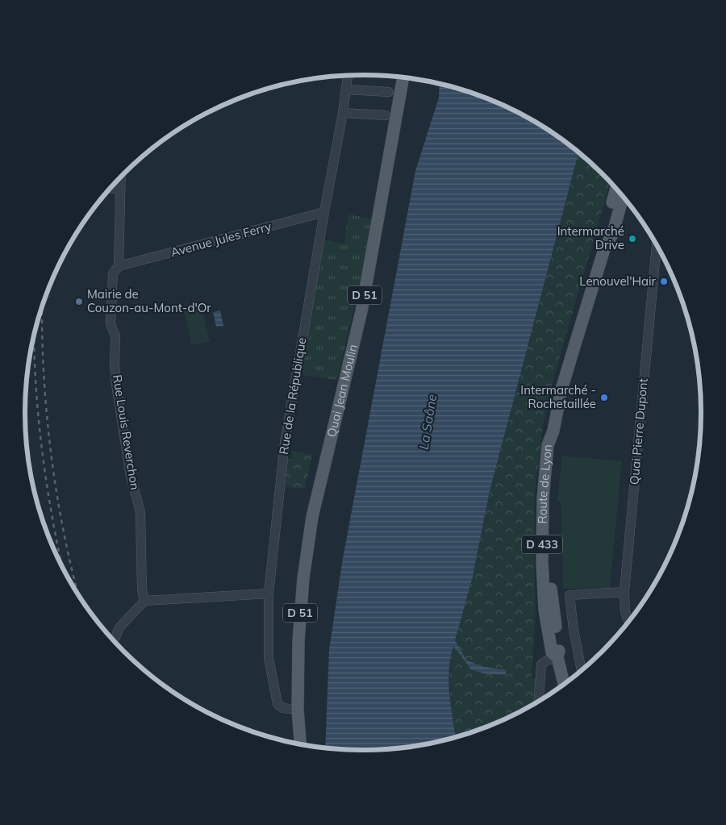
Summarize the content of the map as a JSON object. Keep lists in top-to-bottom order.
{
  "streets": {
    "main road": [
      "D 51",
      "Quai Jean Moulin",
      "Route de Lyon",
      "D 433"
    ],
    "street": [
      "Avenue Jules Ferry",
      "Rue de la République",
      "Quai Pierre Dupont",
      "Rue Louis Reverchon"
    ]
  },
  "crossings": [
    ["Avenue Jules Ferry", "Rue de la République"],
    ["Avenue Jules Ferry", "Rue Louis Reverchon"],
    ["D 51", "Quai Jean Moulin"],
    ["D 51", "Rue de la République"],
    ["Quai Jean Moulin", "Rue de la République"]
  ],
  "water": ["La Saône"],
  "places": [
    "Intermarché Drive",
    "Lenouvel'Hair",
    "Mairie de Couzon-au-Mont-d'Or",
    "Intermarché - Rochetaillée"
  ]
}
